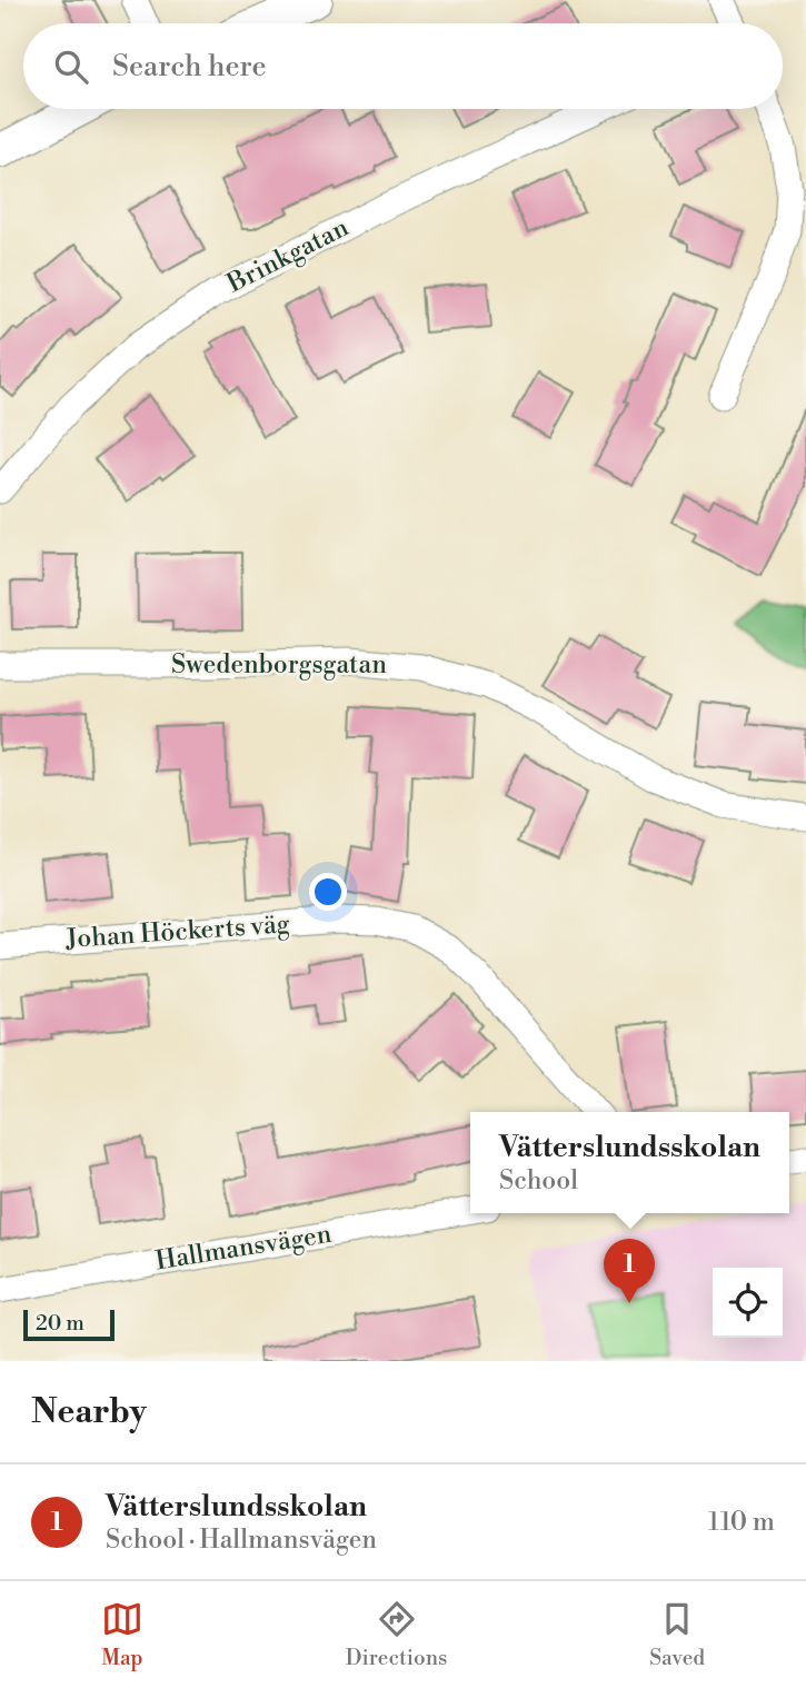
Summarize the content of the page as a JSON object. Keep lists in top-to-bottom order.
{
  "streets": {
    "street": [
      "Brinkgatan",
      "Swedenborgsgatan",
      "Johan Höckerts väg",
      "Hallmansvägen"
    ]
  },
  "scale_bar": "20 m",
  "page": {
    "search": "Search here",
    "popup": ["Vätterslundsskolan", "School"],
    "pins": "1",
    "scale": "20 m",
    "heading": "Nearby",
    "list": [
      {
        "mark": "1",
        "name": "Vätterslundsskolan",
        "note": "School · Hallmansvägen",
        "value": "110 m"
      }
    ],
    "nav": ["Map", "Directions", "Saved"]
  }
}
